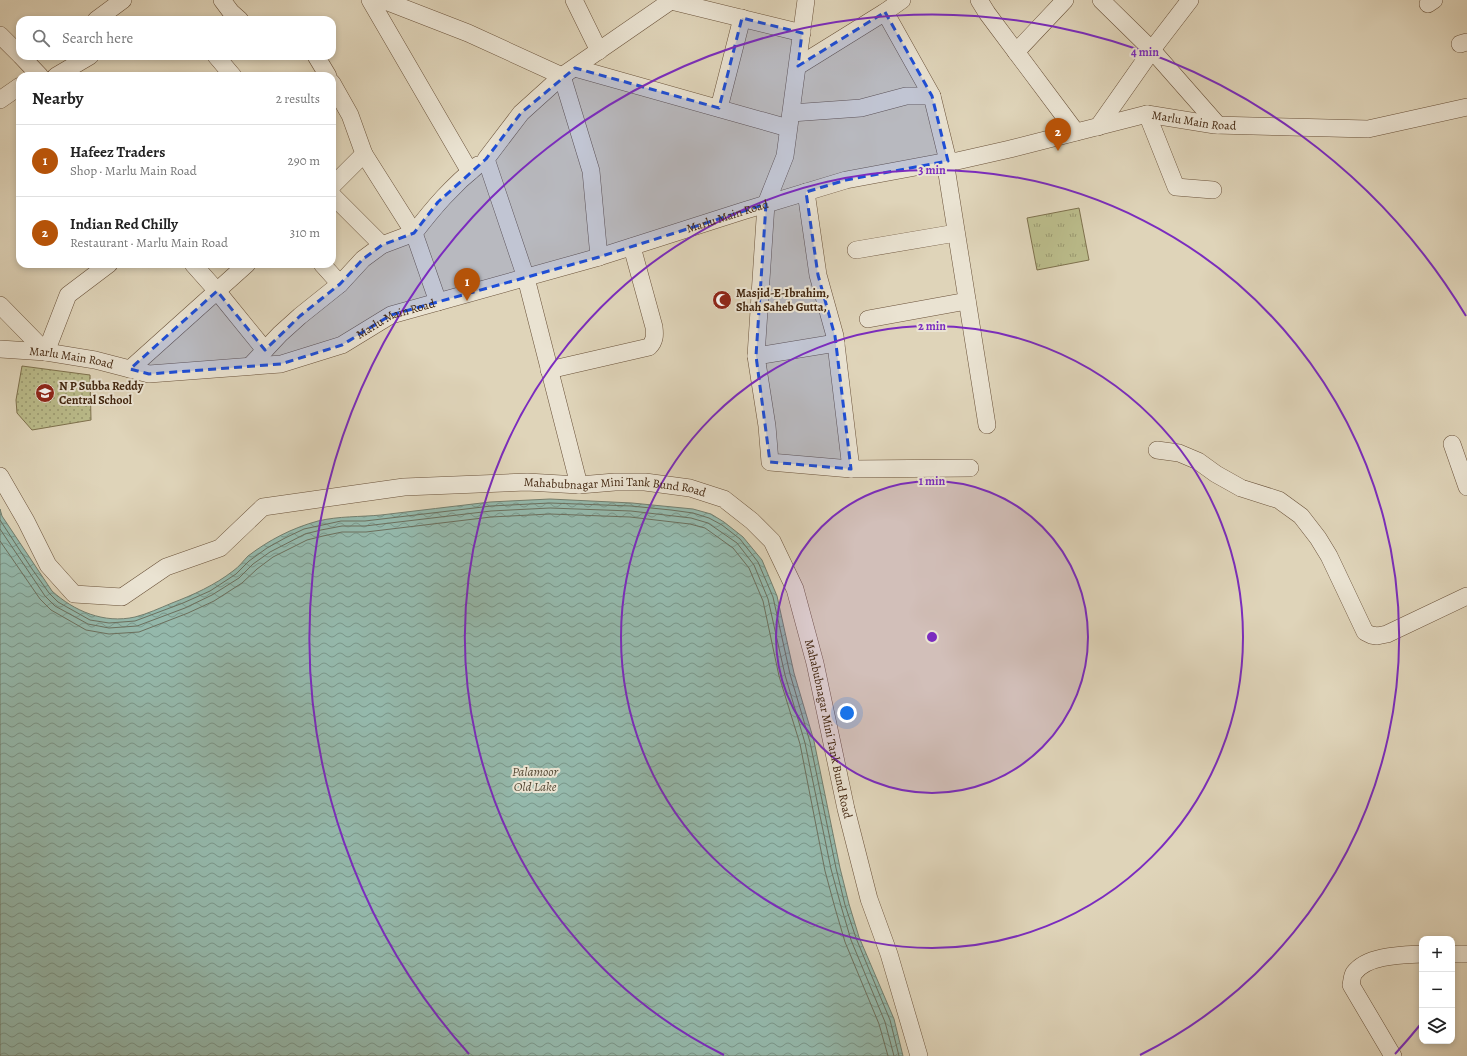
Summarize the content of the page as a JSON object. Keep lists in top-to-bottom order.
{
  "streets": {
    "street": ["Marlu Main Road", "Mahabubnagar Mini Tank Bund Road"]
  },
  "water": ["Palamoor Old Lake"],
  "places": {
    "mosque": ["Masjid-E-Ibrahim, Shah Saheb Gutta,"],
    "school or university": ["N P Subba Reddy Central School"]
  },
  "page": {
    "search": "Search here",
    "heading": ["Nearby", "2 results"],
    "pins": ["2", "1"],
    "list": [
      {
        "mark": "1",
        "name": "Hafeez Traders",
        "note": "Shop · Marlu Main Road",
        "value": "290 m"
      },
      {
        "mark": "2",
        "name": "Indian Red Chilly",
        "note": "Restaurant · Marlu Main Road",
        "value": "310 m"
      }
    ],
    "map_buttons": ["+", "−"]
  },
  "rings": [
    "4 min",
    "3 min",
    "2 min",
    "1 min"
  ]
}
